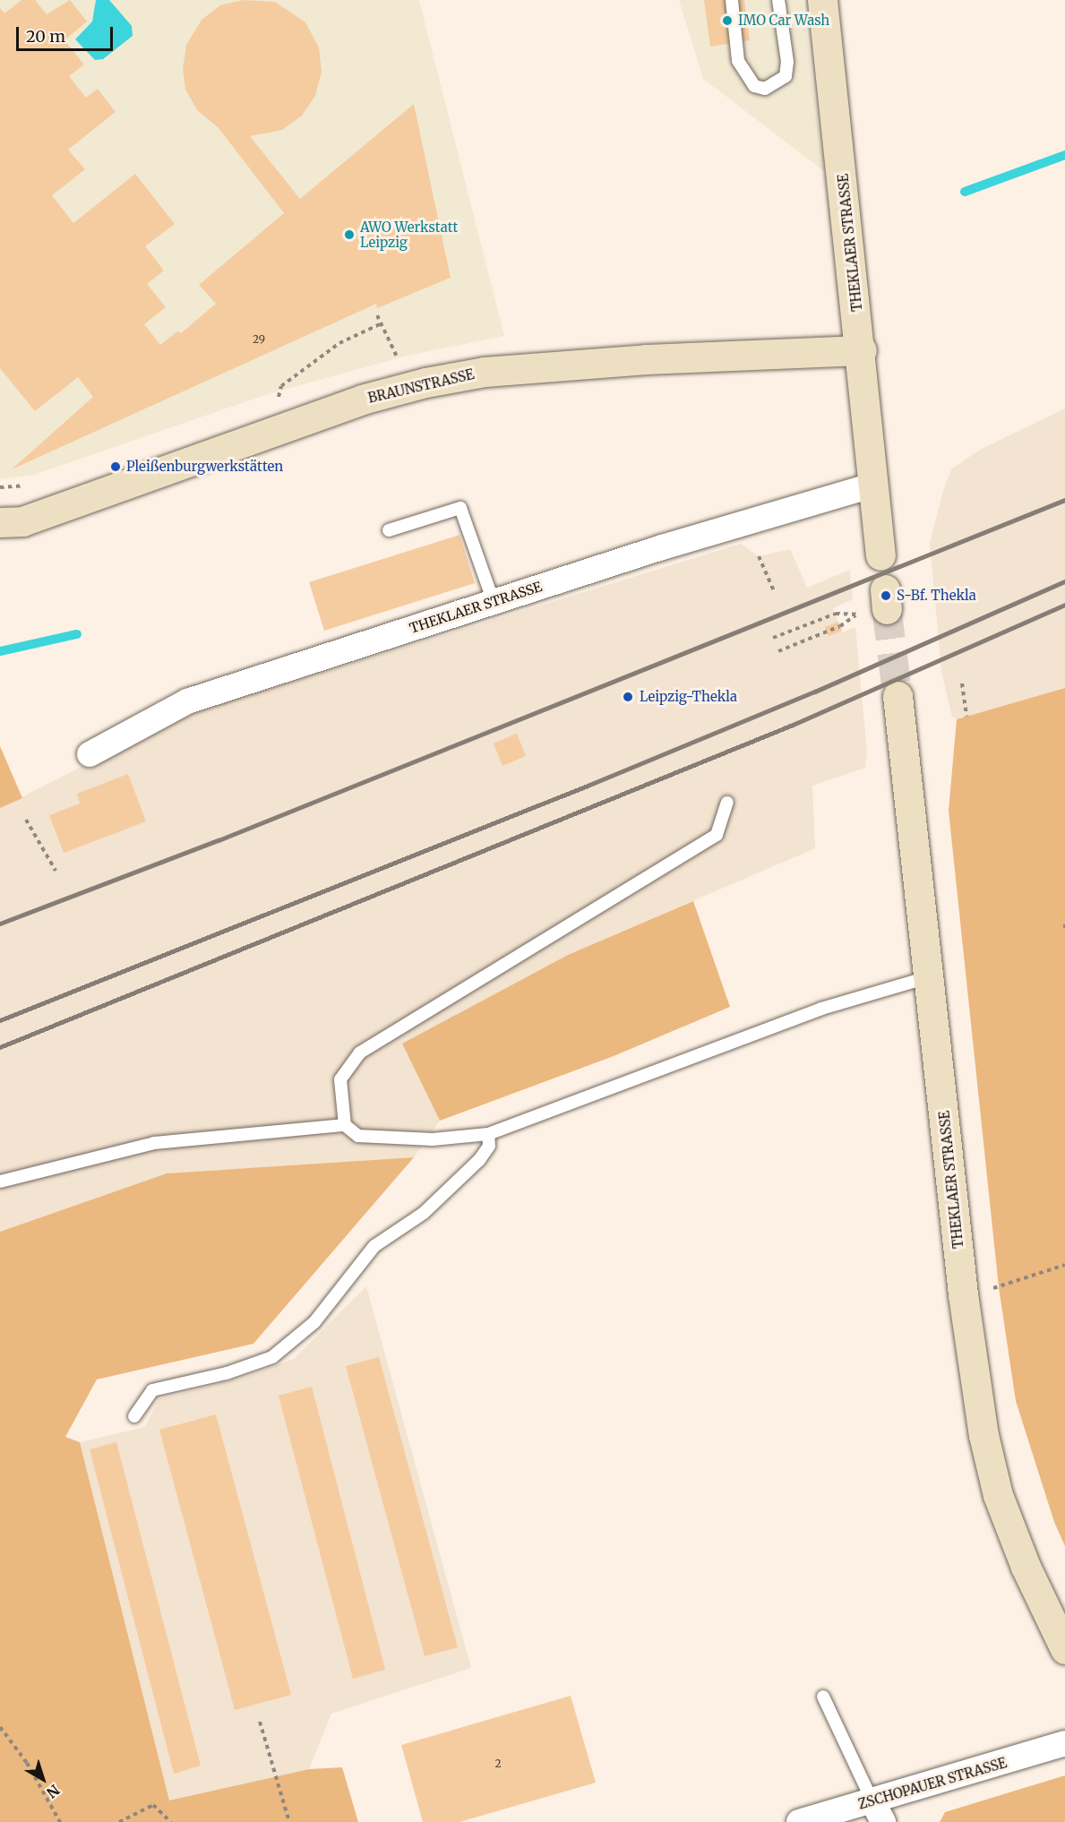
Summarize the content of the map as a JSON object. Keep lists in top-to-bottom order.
{
  "streets": {
    "main road": ["THEKLAER STRASSE", "BRAUNSTRASSE"],
    "street": ["ZSCHOPAUER STRASSE"]
  },
  "crossings": [
    ["THEKLAER STRASSE", "BRAUNSTRASSE"]
  ],
  "places": [
    "IMO Car Wash",
    "AWO Werkstatt Leipzig",
    "Pleißenburgwerkstätten",
    "S-Bf. Thekla",
    "Leipzig-Thekla"
  ],
  "house_numbers": ["29", "2"],
  "scale_bar": "20 m",
  "north": "bottom right"
}
